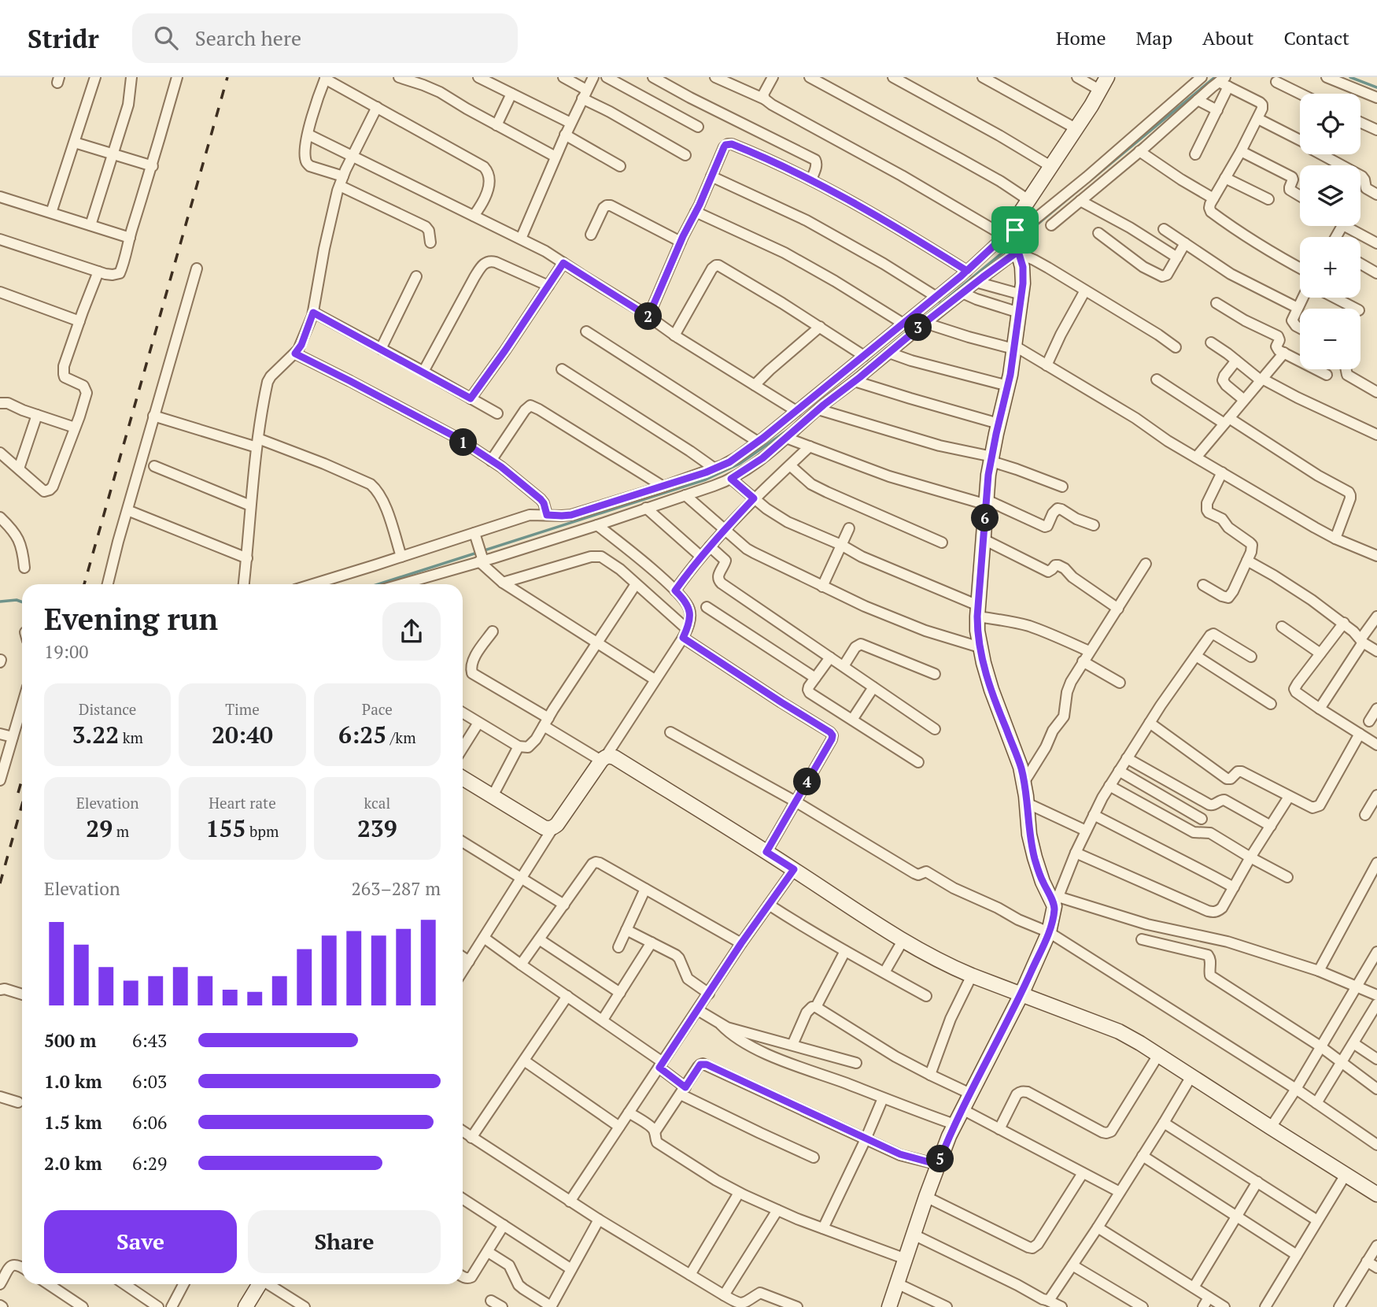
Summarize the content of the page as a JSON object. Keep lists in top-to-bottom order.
{
  "page": {
    "header": "Stridr",
    "search": "Search here",
    "nav": [
      "Home",
      "Map",
      "About",
      "Contact"
    ],
    "map_buttons": ["+", "−"],
    "pins": [
      "2",
      "3",
      "1",
      "6",
      "4",
      "5"
    ],
    "heading": ["Evening run", "19:00"],
    "stats": [
      ["Distance", "3.22 km"],
      ["Time", "20:40"],
      ["Pace", "6:25 /km"],
      ["Elevation", "29 m"],
      ["Heart rate", "155 bpm"],
      ["kcal", "239"]
    ],
    "chart": ["Elevation", "263–287 m"],
    "list": [
      {
        "name": "500 m",
        "note": "6:43"
      },
      {
        "name": "1.0 km",
        "note": "6:03"
      },
      {
        "name": "1.5 km",
        "note": "6:06"
      },
      {
        "name": "2.0 km",
        "note": "6:29"
      }
    ],
    "buttons": ["Save", "Share"]
  }
}
